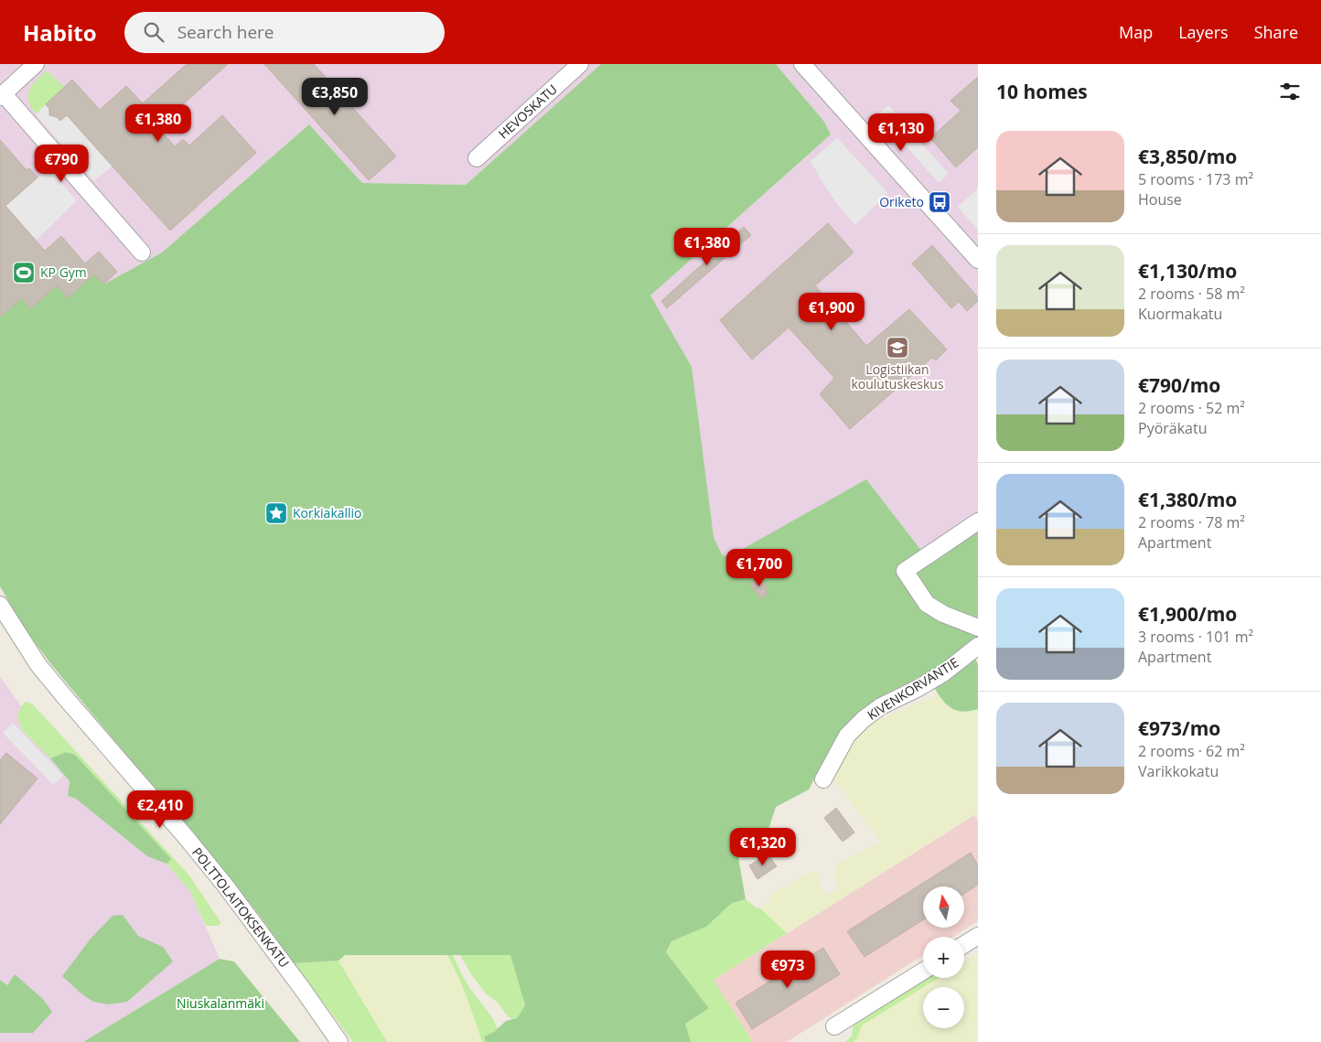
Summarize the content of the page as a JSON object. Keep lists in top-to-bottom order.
{
  "streets": {
    "street": ["HEVOSKATU", "KIVENKORVANTIE", "POLTTOLAITOKSENKATU"]
  },
  "parks": ["Niuskalanmäki"],
  "places": {
    "bus stop": ["Oriketo"],
    "sports": ["KP Gym"],
    "school or university": ["Logistiikan koulutuskeskus"],
    "place": ["Korkiakallio"]
  },
  "north": "top",
  "page": {
    "header": "Habito",
    "search": "Search here",
    "nav": ["Map", "Layers", "Share"],
    "heading": "10 homes",
    "price": [
      "€3,850",
      "€1,380",
      "€1,130",
      "€790",
      "€1,380",
      "€1,900",
      "€1,700",
      "€2,410",
      "€1,320",
      "€973"
    ],
    "list": [
      {
        "name": "€3,850/mo",
        "note": "5 rooms · 173 m² · House"
      },
      {
        "name": "€1,130/mo",
        "note": "2 rooms · 58 m² · Kuormakatu"
      },
      {
        "name": "€790/mo",
        "note": "2 rooms · 52 m² · Pyöräkatu"
      },
      {
        "name": "€1,380/mo",
        "note": "2 rooms · 78 m² · Apartment"
      },
      {
        "name": "€1,900/mo",
        "note": "3 rooms · 101 m² · Apartment"
      },
      {
        "name": "€973/mo",
        "note": "2 rooms · 62 m² · Varikkokatu"
      }
    ],
    "map_buttons": ["+", "−"]
  }
}
